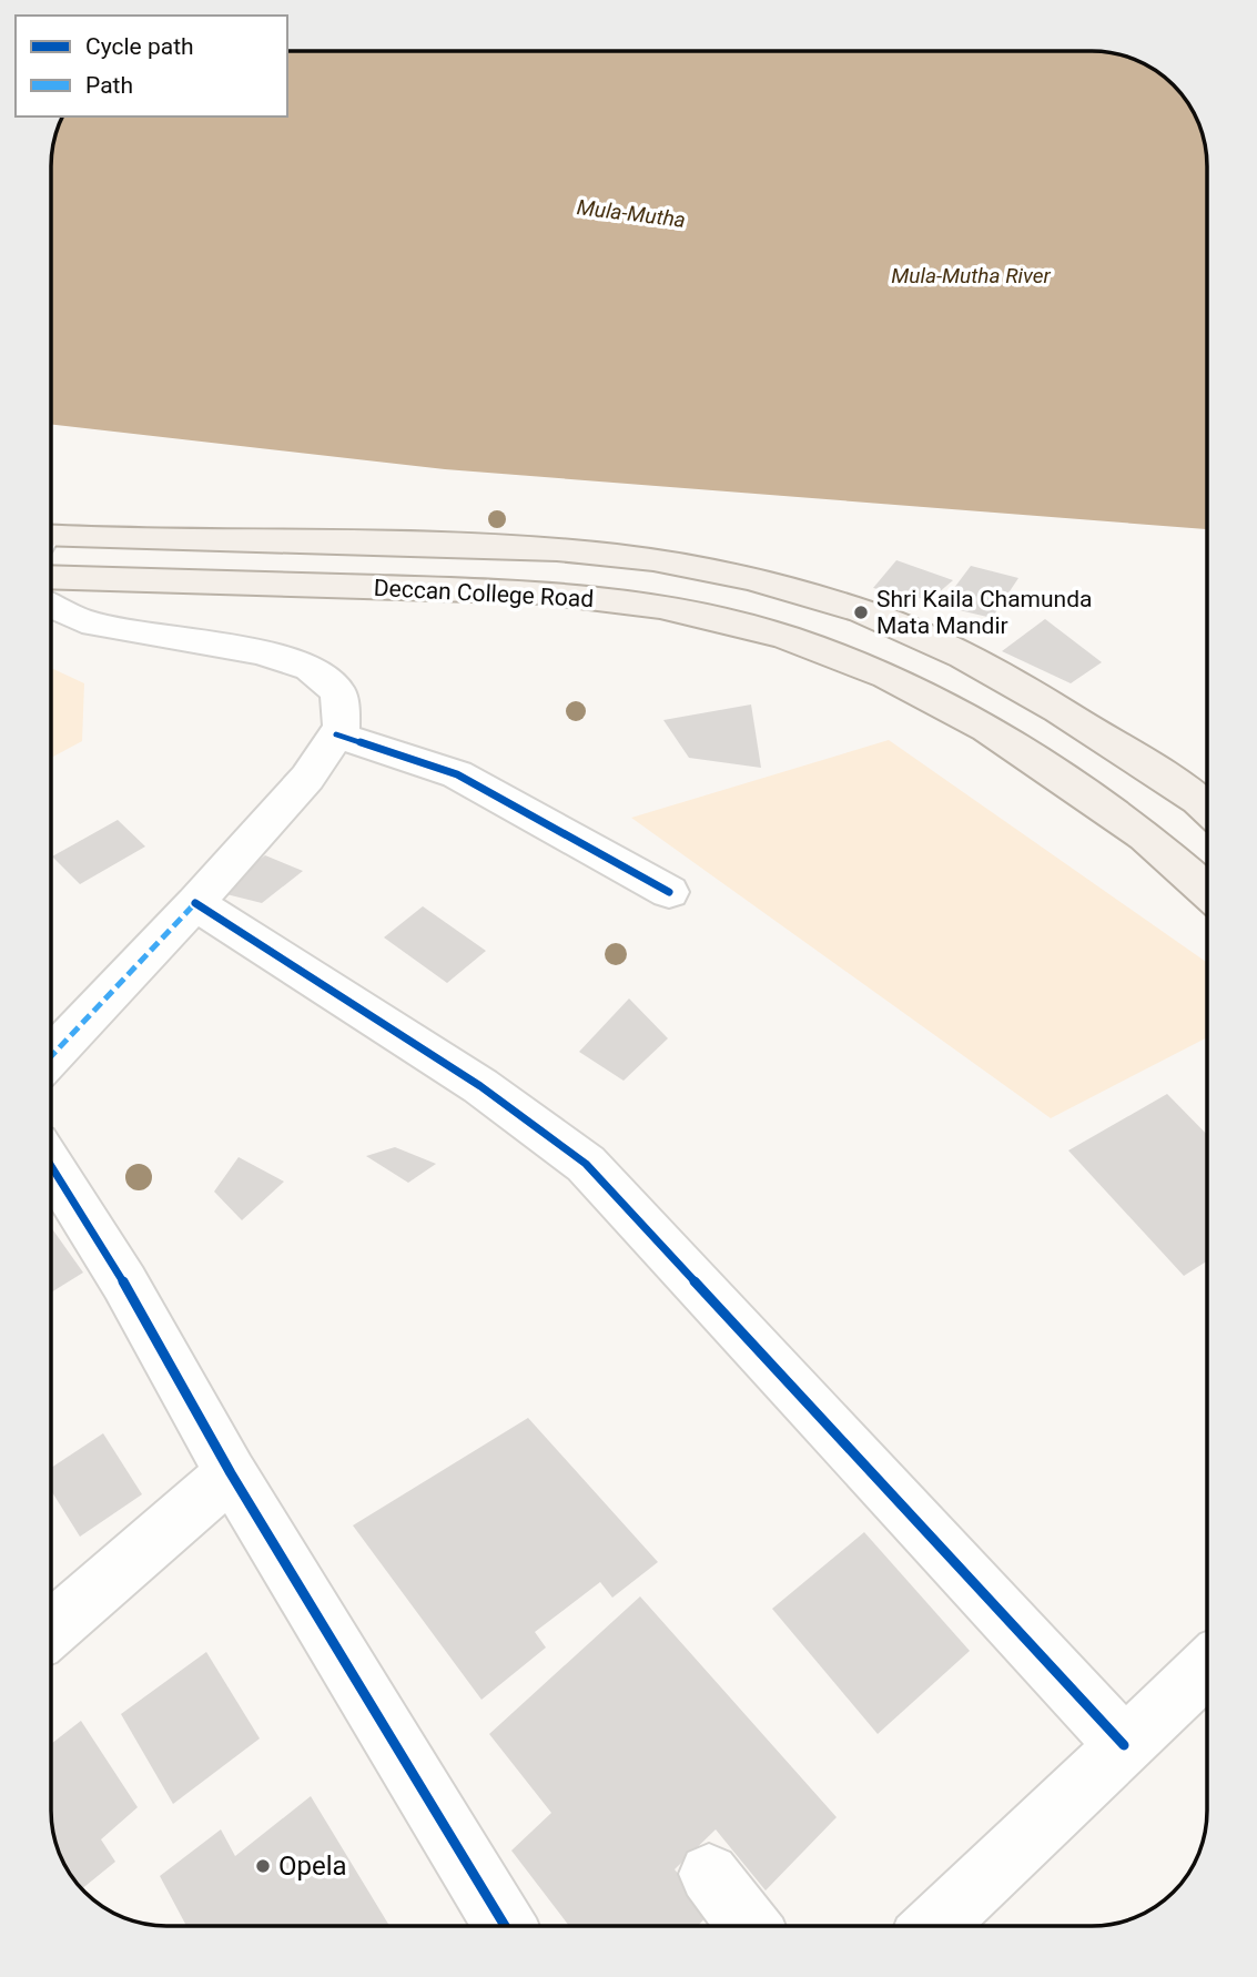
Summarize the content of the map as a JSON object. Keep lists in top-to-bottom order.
{
  "streets": {
    "main road": ["Deccan College Road"]
  },
  "water": ["Mula-Mutha", "Mula-Mutha River"],
  "places": ["Shri Kaila Chamunda Mata Mandir", "Opela"],
  "legend": ["Cycle path", "Path"]
}
